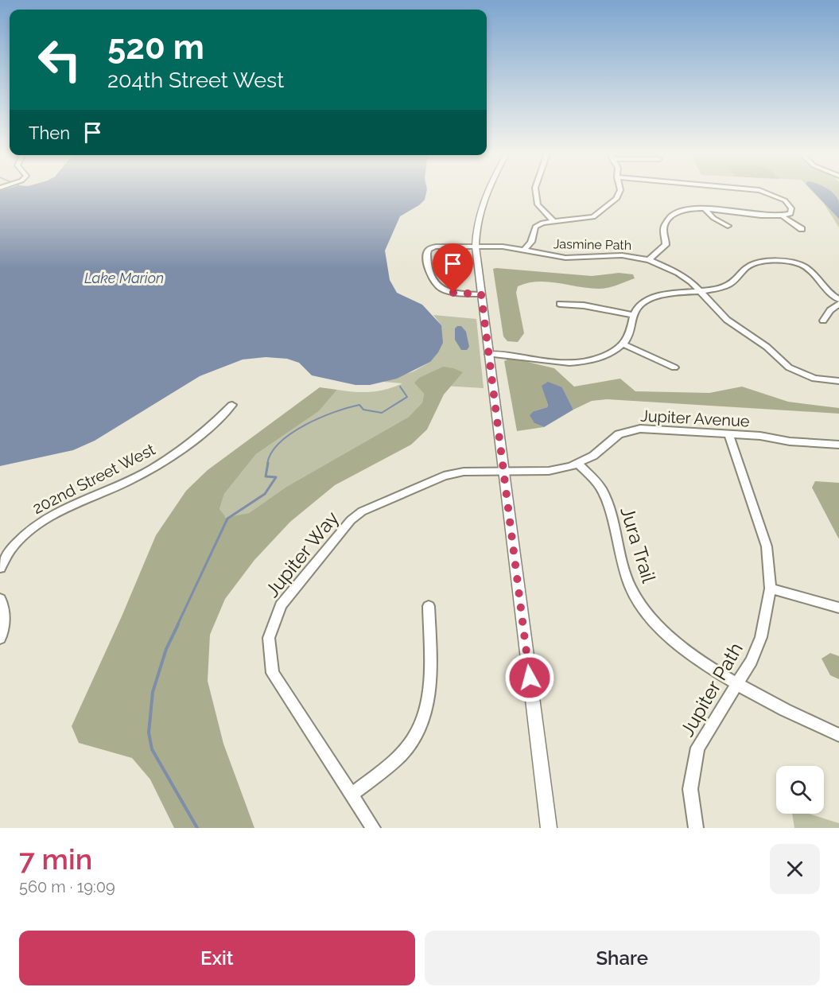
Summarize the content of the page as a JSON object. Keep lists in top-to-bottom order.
{
  "streets": {
    "street": [
      "Jasmine Path",
      "Jupiter Avenue",
      "202nd Street West",
      "Jura Trail",
      "Jupiter Way",
      "Jupiter Path"
    ]
  },
  "crossings": [
    ["Jupiter Avenue", "Jura Trail"],
    ["Jupiter Avenue", "Jupiter Way"],
    ["Jupiter Avenue", "Jupiter Path"],
    ["Jura Trail", "Jupiter Path"]
  ],
  "water": ["Lake Marion"],
  "page": {
    "turn": ["520 m", "204th Street West"],
    "then": "Then",
    "heading": ["7 min", "560 m · 19:09"],
    "buttons": ["Exit", "Share"]
  }
}
